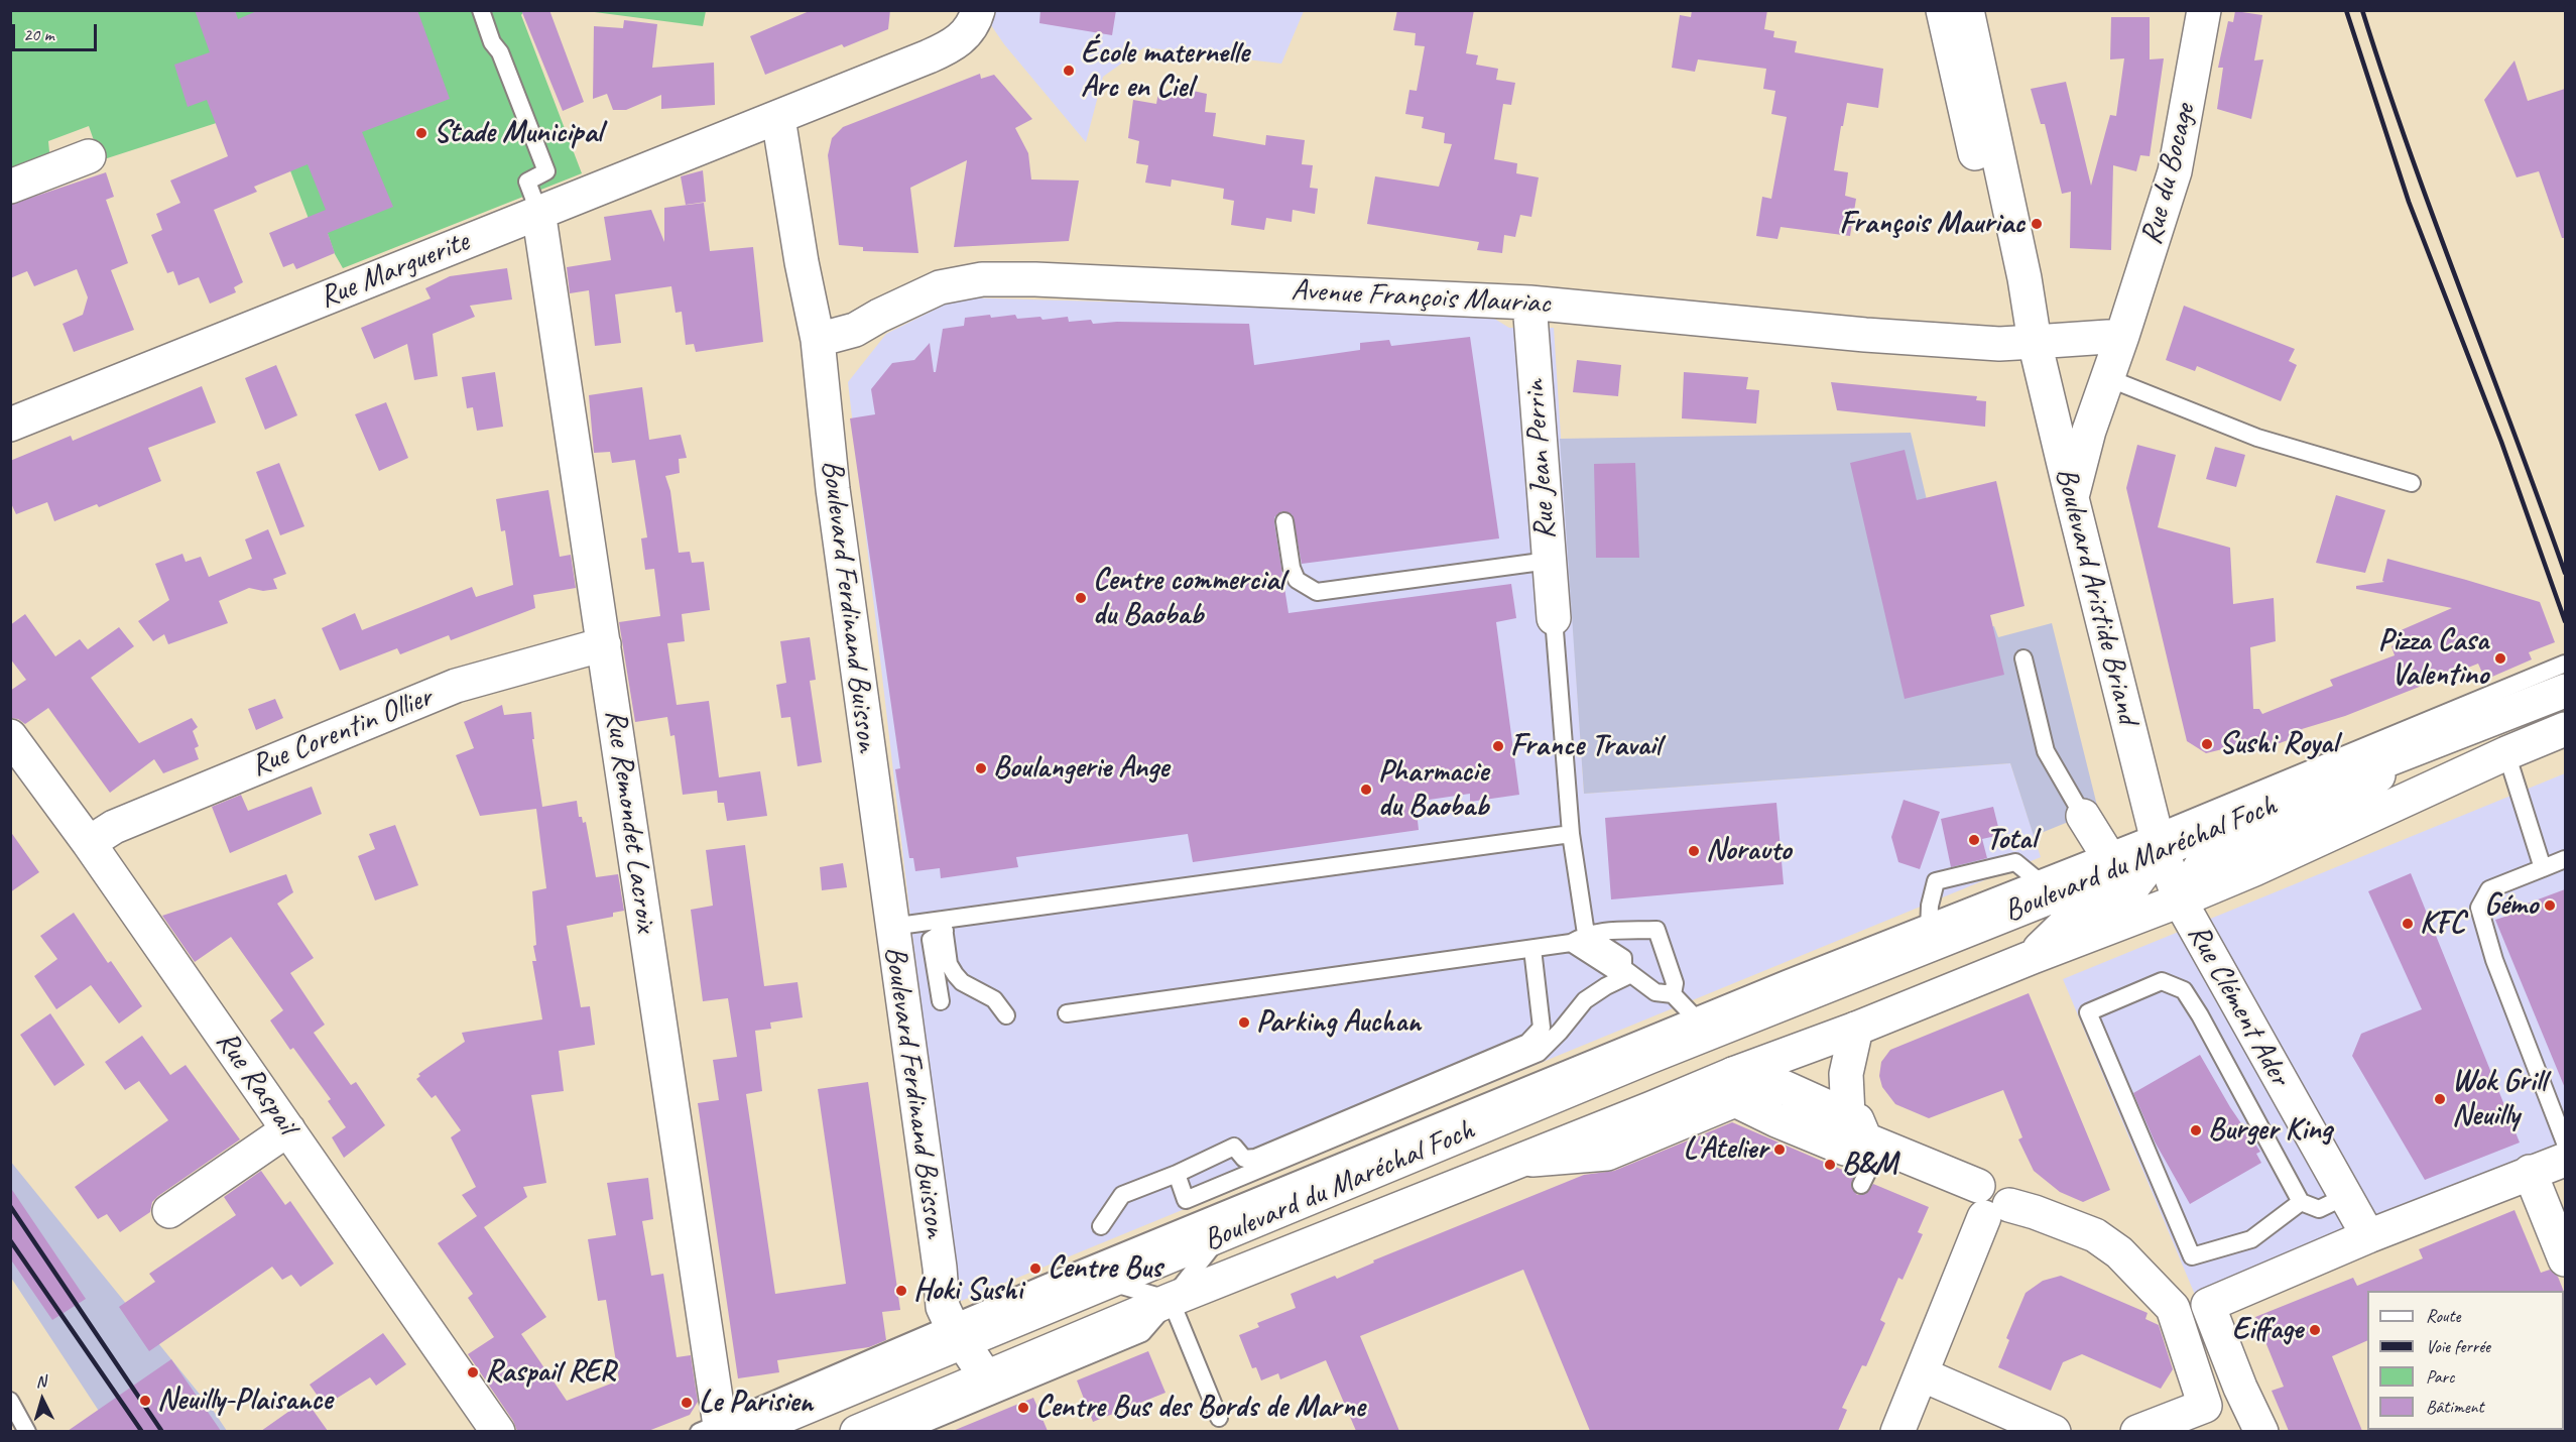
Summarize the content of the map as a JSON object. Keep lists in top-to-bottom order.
{
  "streets": {
    "street": [
      "Rue du Bocage",
      "Rue Marguerite",
      "Avenue François Mauriac",
      "Rue Jean Perrin",
      "Boulevard Aristide Briand",
      "Boulevard Ferdinand Buisson",
      "Rue Corentin Ollier",
      "Rue Remondet Lacroix",
      "Boulevard du Maréchal Foch",
      "Rue Clément Ader",
      "Rue Raspail"
    ]
  },
  "crossings": [
    ["Rue du Bocage", "Boulevard Aristide Briand"],
    ["Rue Marguerite", "Boulevard Ferdinand Buisson"],
    ["Rue Marguerite", "Rue Remondet Lacroix"],
    ["Avenue François Mauriac", "Rue Jean Perrin"],
    ["Avenue François Mauriac", "Boulevard Aristide Briand"],
    ["Avenue François Mauriac", "Boulevard Ferdinand Buisson"],
    ["Boulevard Aristide Briand", "Boulevard du Maréchal Foch"],
    ["Boulevard Aristide Briand", "Rue Clément Ader"],
    ["Boulevard Ferdinand Buisson", "Boulevard du Maréchal Foch"],
    ["Rue Corentin Ollier", "Rue Remondet Lacroix"],
    ["Rue Corentin Ollier", "Rue Raspail"],
    ["Rue Remondet Lacroix", "Boulevard du Maréchal Foch"],
    ["Boulevard du Maréchal Foch", "Rue Clément Ader"]
  ],
  "places": [
    "École maternelle Arc en Ciel",
    "Stade Municipal",
    "François Mauriac",
    "Centre commercial du Baobab",
    "Pizza Casa Valentino",
    "Sushi Royal",
    "France Travail",
    "Boulangerie Ange",
    "Pharmacie du Baobab",
    "Total",
    "Norauto",
    "Gémo",
    "KFC",
    "Parking Auchan",
    "Wok Grill Neuilly",
    "Burger King",
    "L'Atelier",
    "B&M",
    "Centre Bus",
    "Hoki Sushi",
    "Eiffage",
    "Raspail RER",
    "Neuilly-Plaisance",
    "Le Parisien",
    "Centre Bus des Bords de Marne"
  ],
  "legend": [
    "Route",
    "Voie ferrée",
    "Parc",
    "Bâtiment"
  ],
  "scale_bar": "20 m",
  "north": "top"
}
